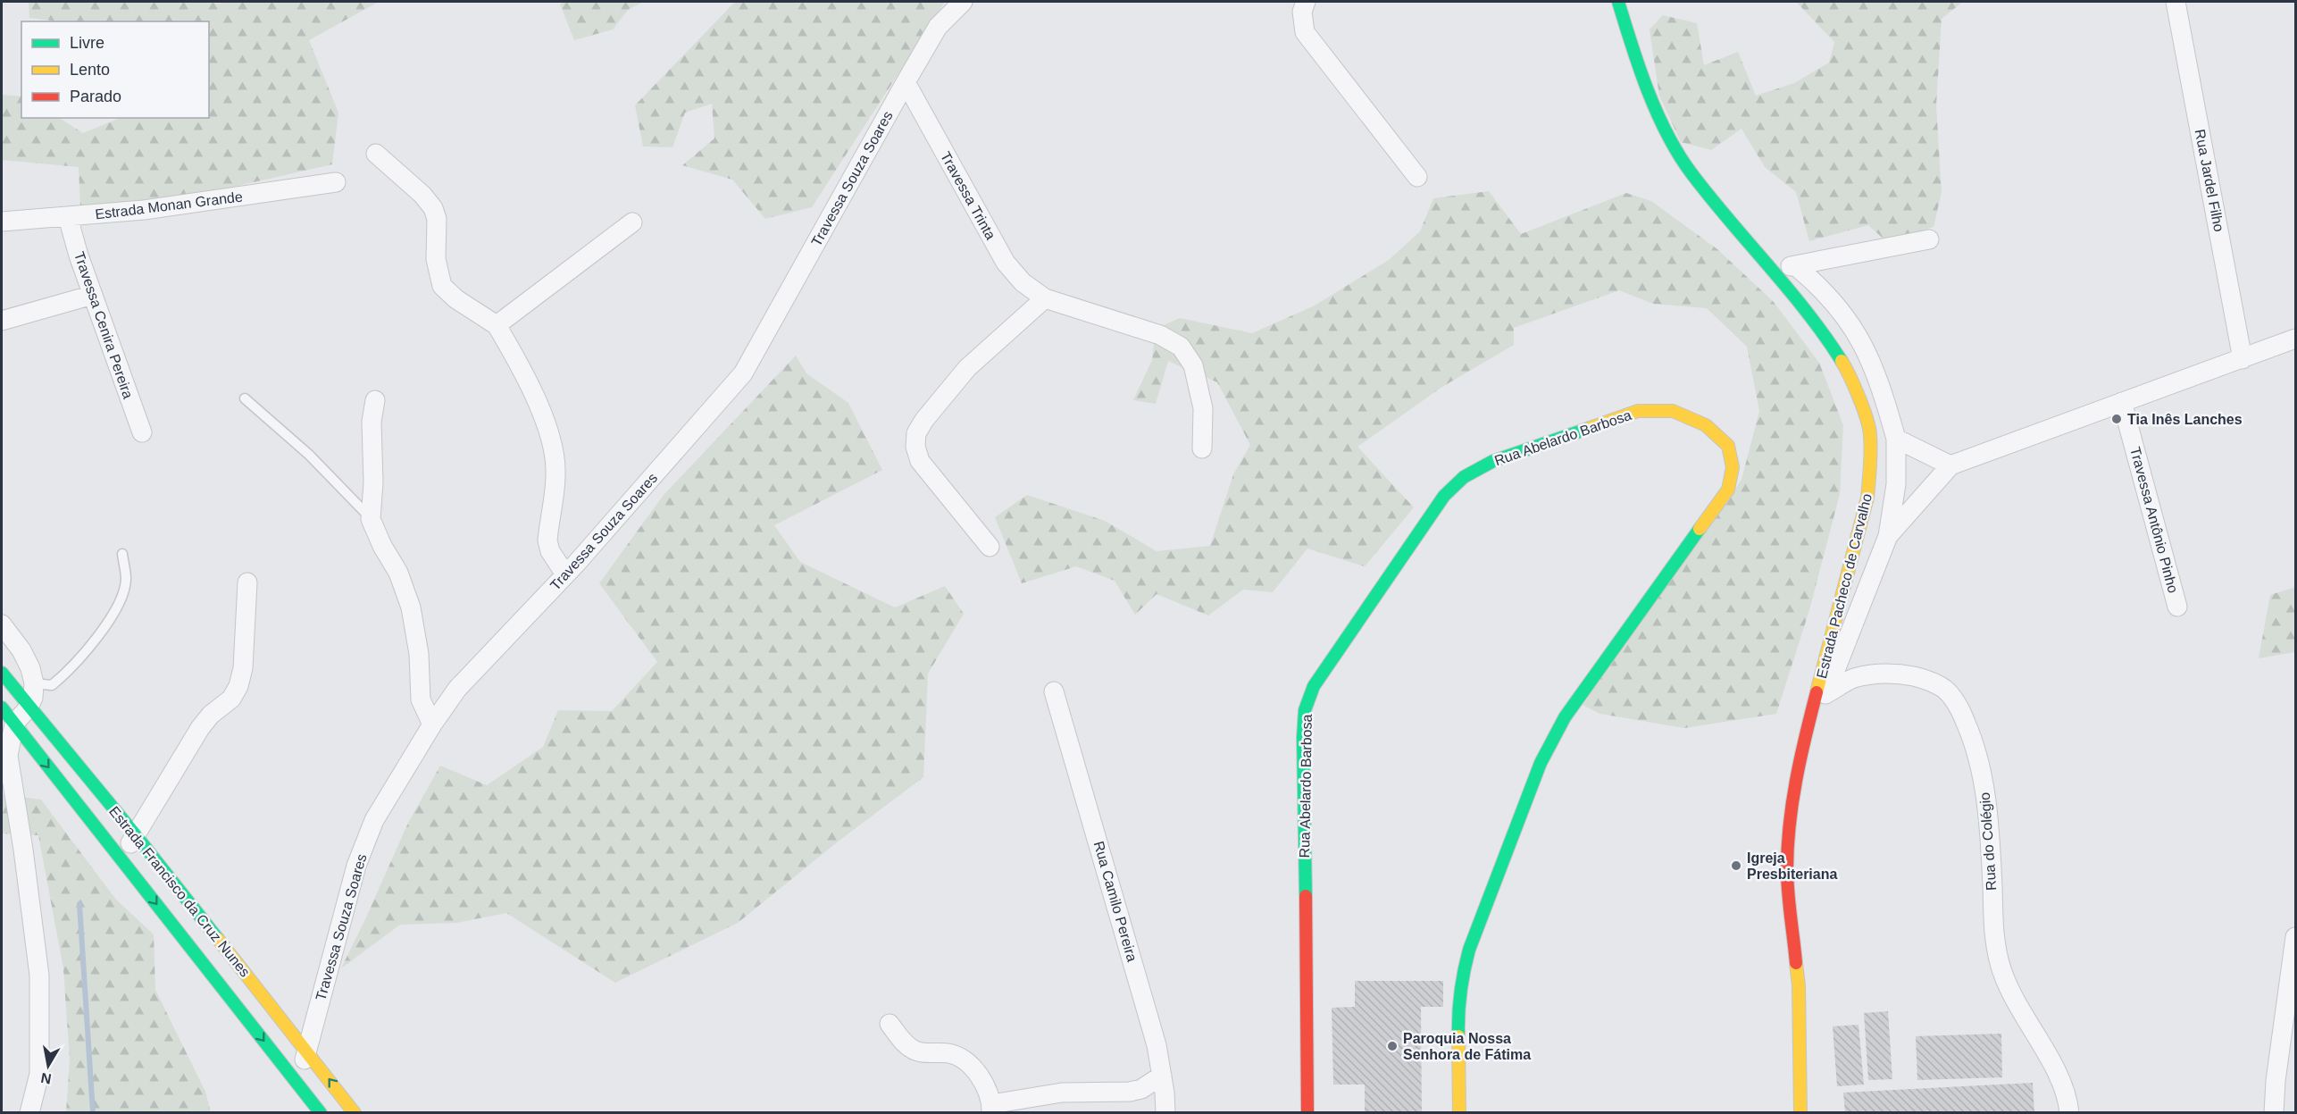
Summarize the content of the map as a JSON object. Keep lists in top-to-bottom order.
{
  "streets": {
    "main road": ["Rua Abelardo Barbosa", "Estrada Pacheco de Carvalho", "Estrada Francisco da Cruz Nunes"],
    "street": [
      "Travessa Souza Soares",
      "Rua Jardel Filho",
      "Travessa Trinta",
      "Estrada Monan Grande",
      "Travessa Cenira Pereira",
      "Travessa Antônio Pinho",
      "Rua do Colégio",
      "Rua Camilo Pereira"
    ]
  },
  "crossings": [
    ["Travessa Souza Soares", "Travessa Trinta"],
    ["Travessa Souza Soares", "Estrada Francisco da Cruz Nunes"],
    ["Estrada Monan Grande", "Travessa Cenira Pereira"]
  ],
  "places": ["Tia Inês Lanches", "Igreja Presbiteriana", "Paroquia Nossa Senhora de Fátima"],
  "legend": ["Livre", "Lento", "Parado"],
  "north": "bottom"
}
